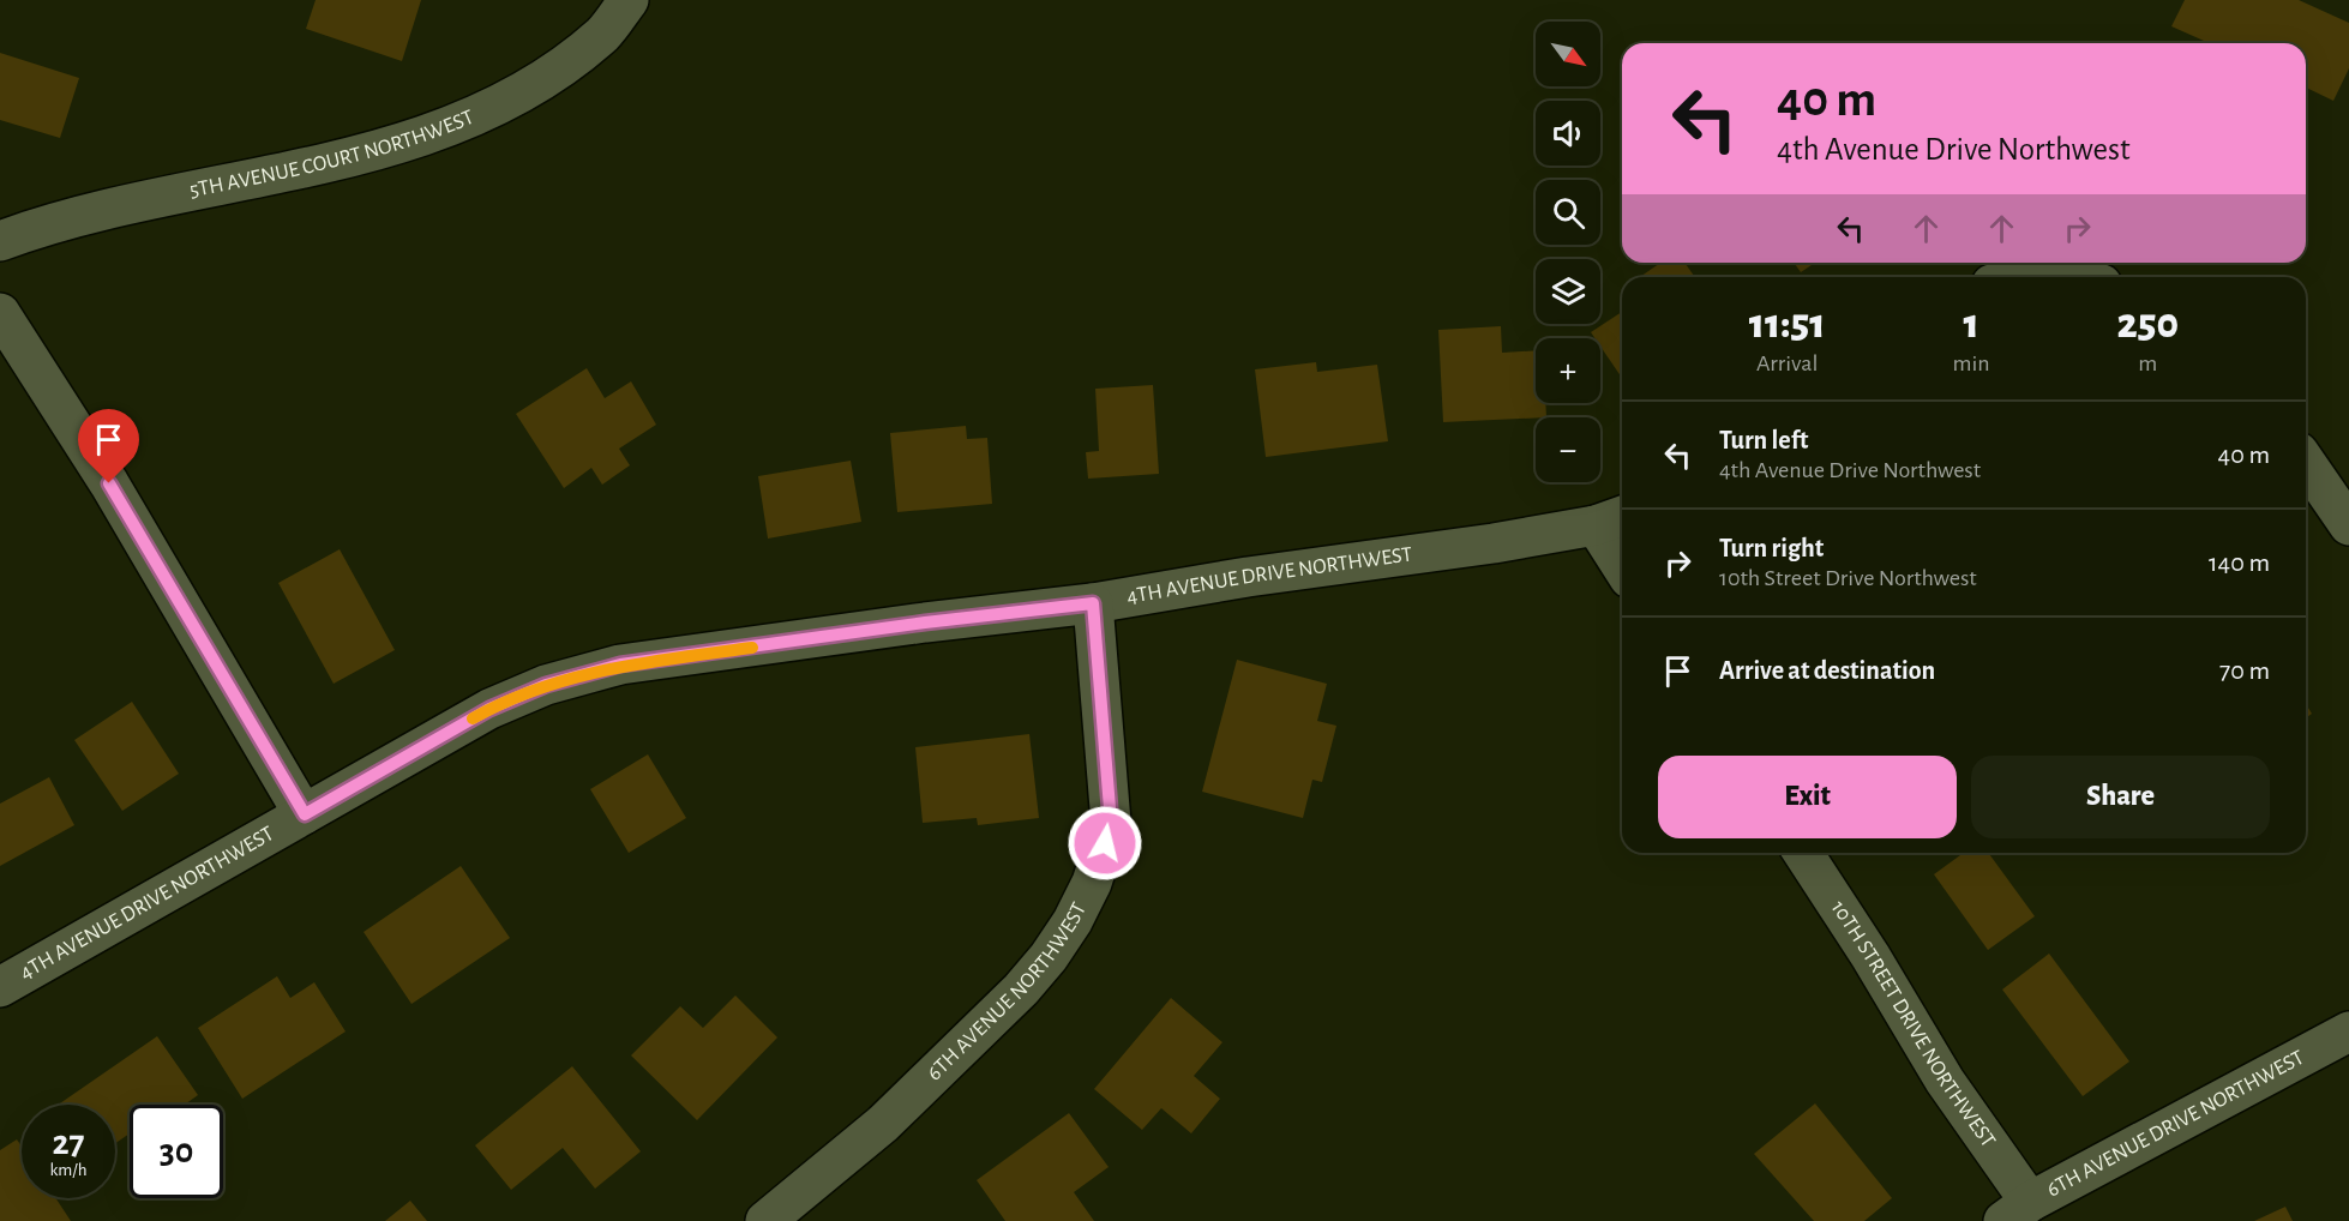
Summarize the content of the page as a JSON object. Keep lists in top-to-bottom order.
{
  "streets": {
    "street": [
      "5TH AVENUE COURT NORTHWEST",
      "4TH AVENUE DRIVE NORTHWEST",
      "6TH AVENUE NORTHWEST",
      "10TH STREET DRIVE NORTHWEST",
      "6TH AVENUE DRIVE NORTHWEST"
    ]
  },
  "crossings": [
    ["4TH AVENUE DRIVE NORTHWEST", "6TH AVENUE NORTHWEST"],
    ["10TH STREET DRIVE NORTHWEST", "6TH AVENUE DRIVE NORTHWEST"]
  ],
  "north": "bottom right",
  "page": {
    "map_buttons": ["+", "−"],
    "turn": ["40 m", "4th Avenue Drive Northwest"],
    "eta": [
      "11:51",
      "Arrival",
      "1",
      "min",
      "250",
      "m"
    ],
    "list": [
      {
        "name": "Turn left",
        "note": "4th Avenue Drive Northwest",
        "value": "40 m"
      },
      {
        "name": "Turn right",
        "note": "10th Street Drive Northwest",
        "value": "140 m"
      },
      {
        "name": "Arrive at destination",
        "value": "70 m"
      }
    ],
    "buttons": ["Exit", "Share"],
    "speed": "27 km/h",
    "limit": "30"
  }
}
